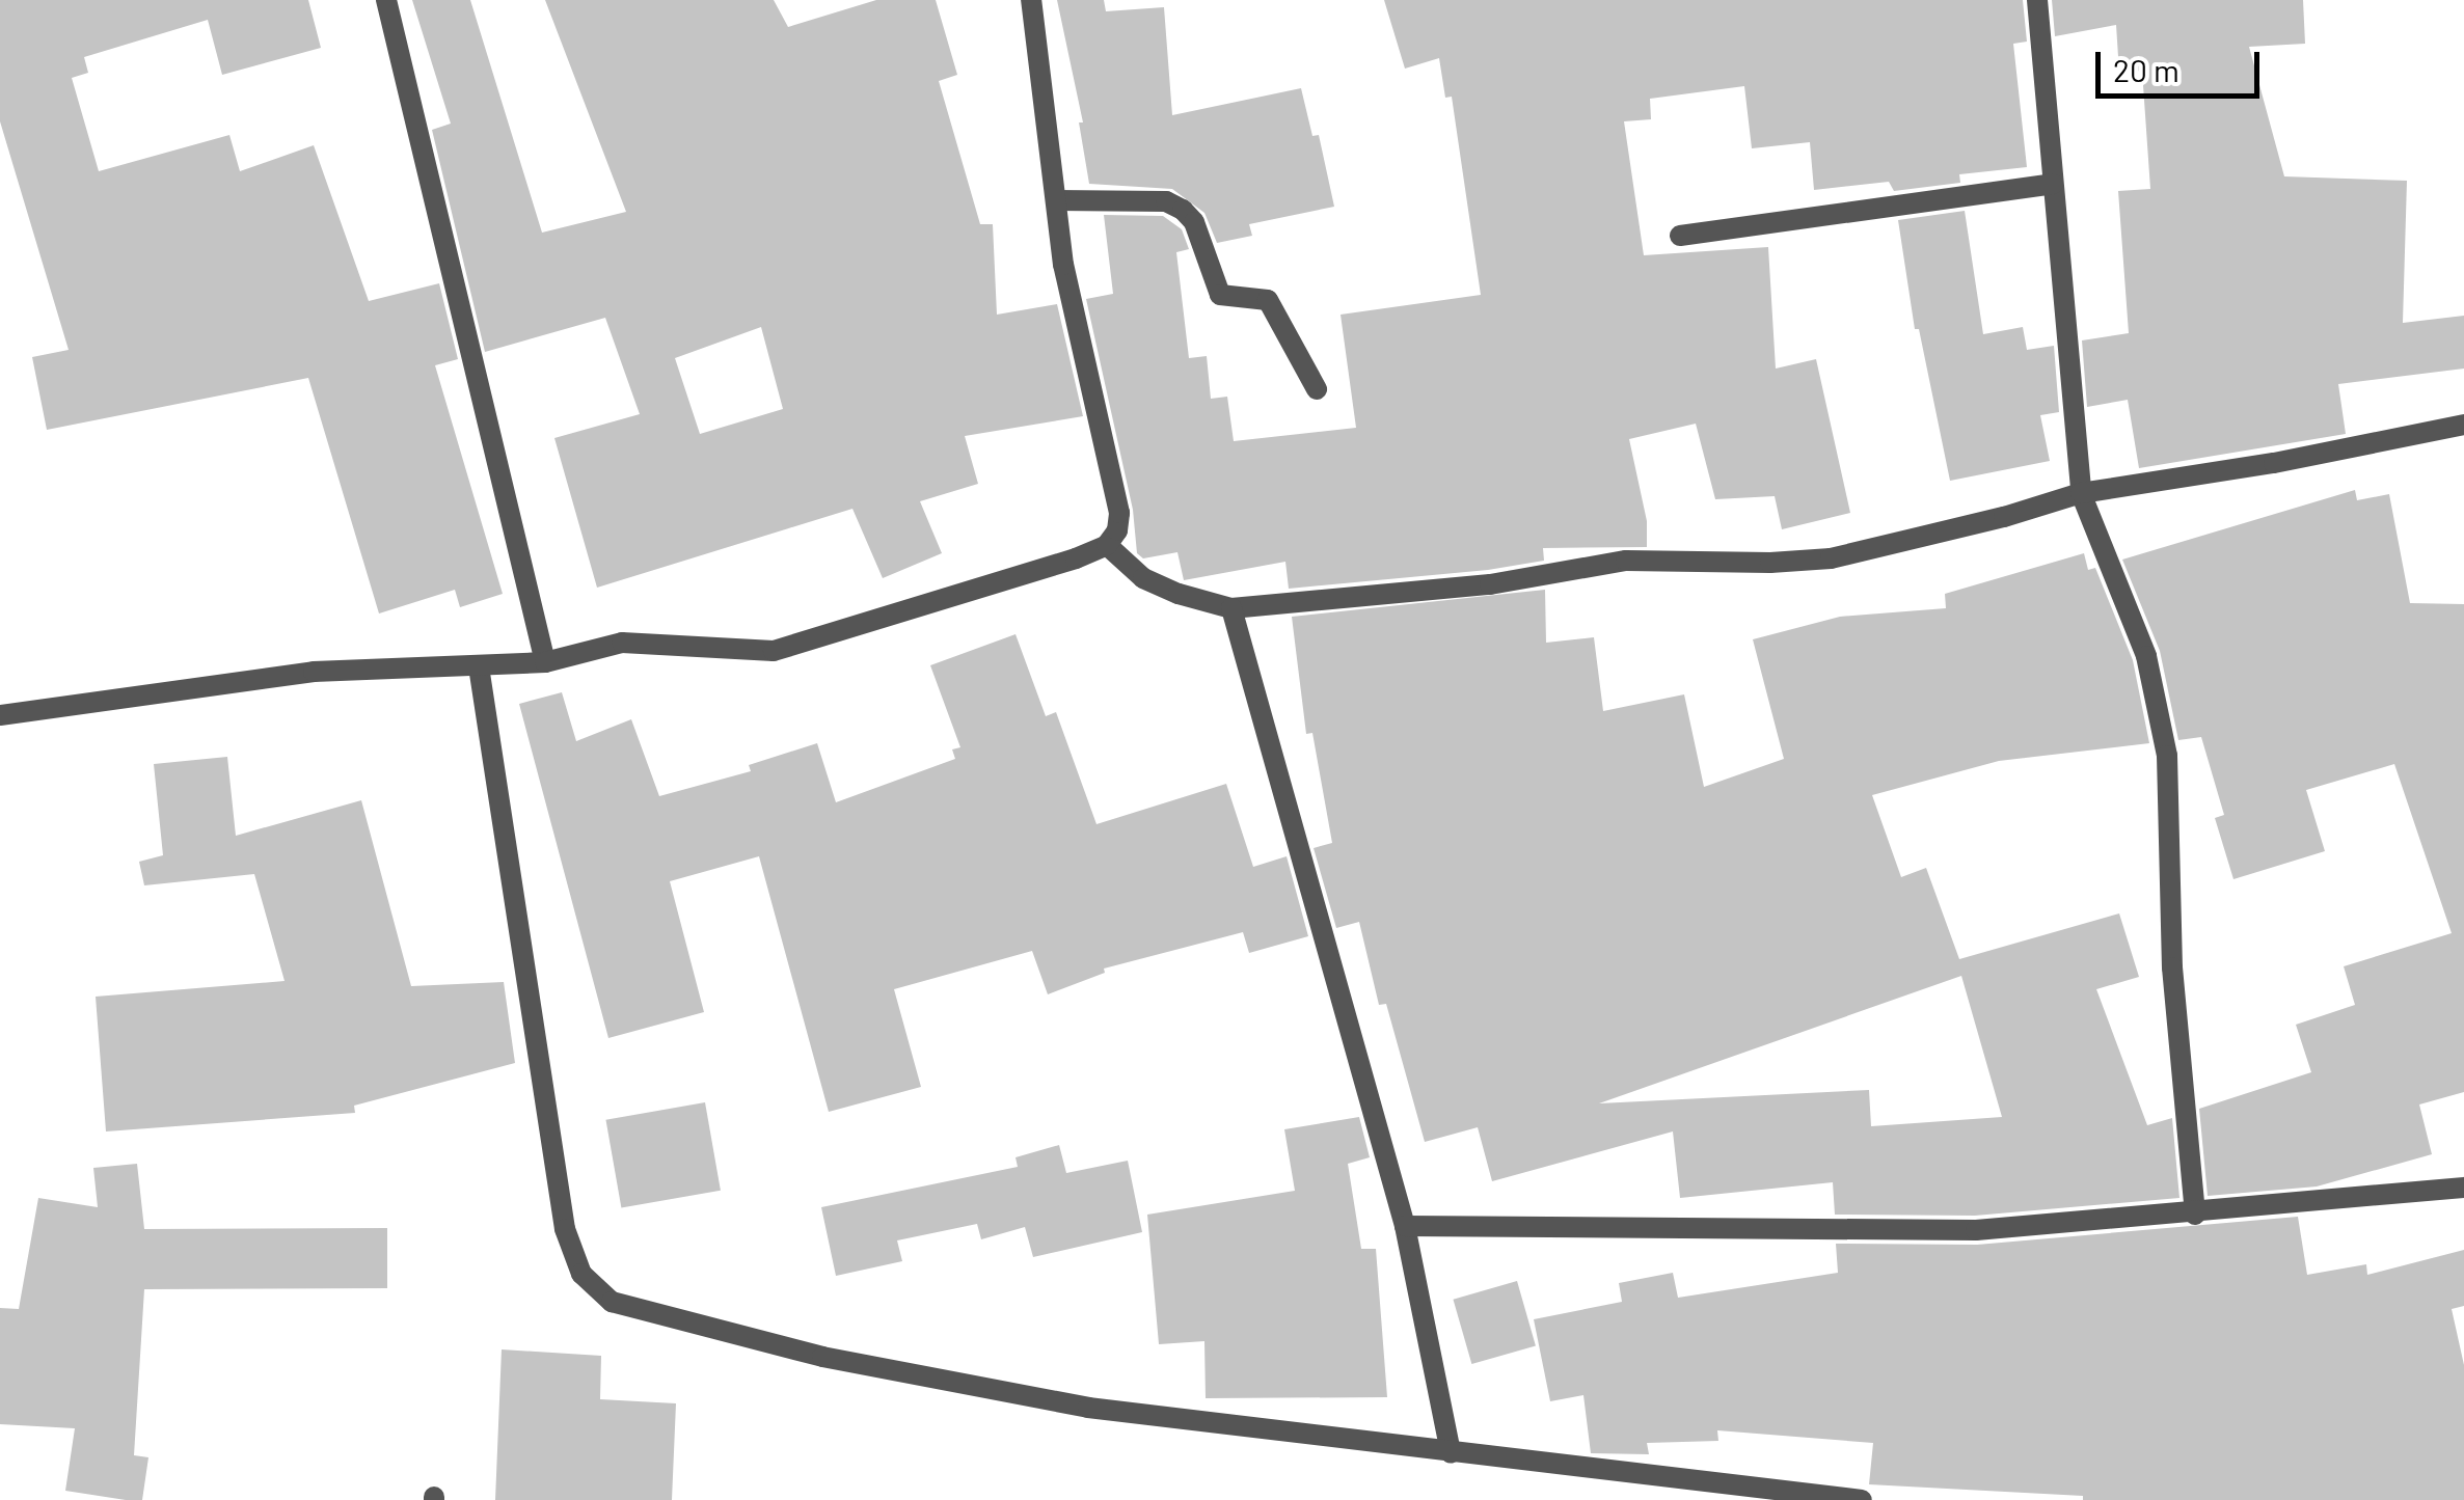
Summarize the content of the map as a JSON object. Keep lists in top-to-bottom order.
{
  "scale_bar": "20 m"
}
